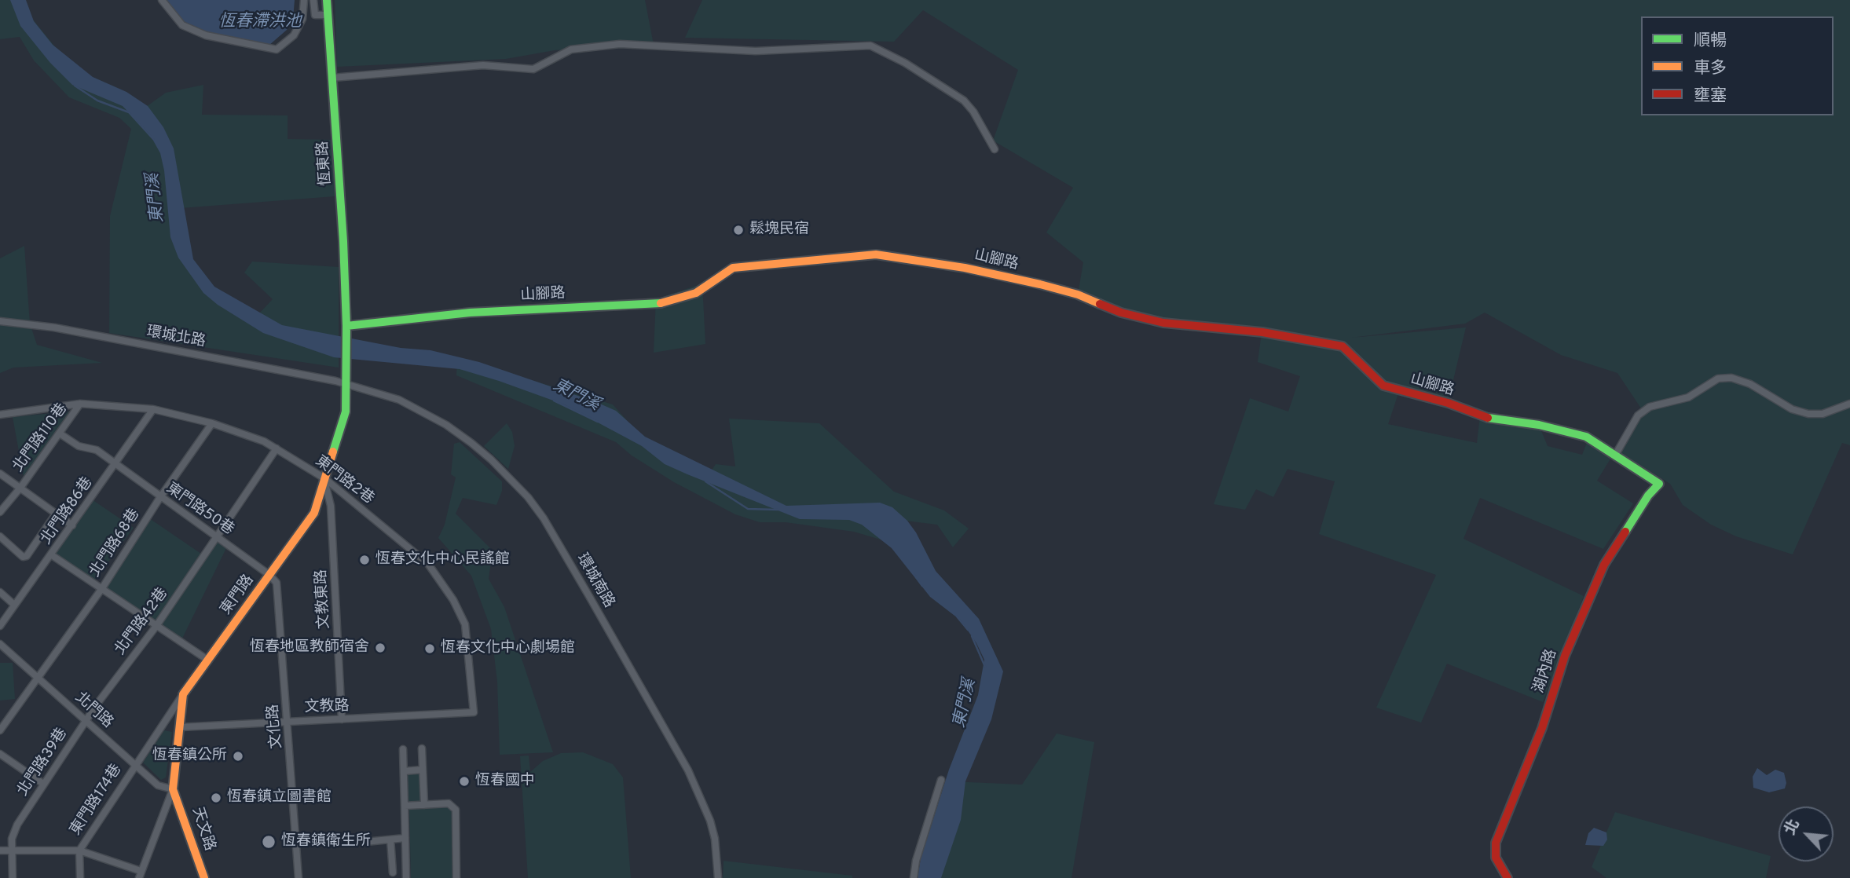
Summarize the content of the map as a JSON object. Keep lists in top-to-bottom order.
{
  "streets": {
    "street": [
      "恆東路",
      "山腳路",
      "環城北路",
      "北門路110巷",
      "東門路2巷",
      "東門路50巷",
      "北門路86巷",
      "北門路68巷",
      "環城南路",
      "東門路",
      "文教東路",
      "北門路42巷",
      "湖內路",
      "文教路",
      "北門路",
      "文化路",
      "北門路39巷",
      "東門路174巷",
      "天文路"
    ]
  },
  "crossings": [
    ["恆東路", "山腳路"],
    ["恆東路", "東門路"],
    ["山腳路", "東門路"],
    ["山腳路", "湖內路"],
    ["環城北路", "環城南路"],
    ["環城北路", "東門路"],
    ["北門路110巷", "東門路2巷"],
    ["北門路110巷", "東門路50巷"],
    ["東門路2巷", "北門路86巷"],
    ["東門路2巷", "北門路68巷"],
    ["東門路2巷", "東門路"],
    ["東門路2巷", "文教東路"],
    ["東門路2巷", "北門路42巷"],
    ["東門路2巷", "文教路"],
    ["東門路50巷", "北門路86巷"],
    ["東門路50巷", "北門路68巷"],
    ["東門路50巷", "東門路"],
    ["東門路50巷", "北門路42巷"],
    ["東門路50巷", "文化路"],
    ["北門路68巷", "北門路"],
    ["環城南路", "東門路"],
    ["東門路", "文教東路"],
    ["東門路", "文教路"],
    ["東門路", "北門路"],
    ["東門路", "文化路"],
    ["東門路", "東門路174巷"],
    ["東門路", "天文路"],
    ["文教東路", "文教路"],
    ["北門路42巷", "北門路"],
    ["北門路42巷", "北門路39巷"],
    ["文教路", "文化路"],
    ["北門路", "北門路39巷"],
    ["北門路", "東門路174巷"],
    ["北門路", "天文路"]
  ],
  "water": ["恆春滯洪池", "東門溪"],
  "places": [
    "鬆塊民宿",
    "恆春文化中心民謠館",
    "恆春地區教師宿舍",
    "恆春文化中心劇場館",
    "恆春鎮公所",
    "恆春國中",
    "恆春鎮立圖書館",
    "恆春鎮衛生所"
  ],
  "legend": ["順暢", "車多", "壅塞"],
  "north": "top left"
}
